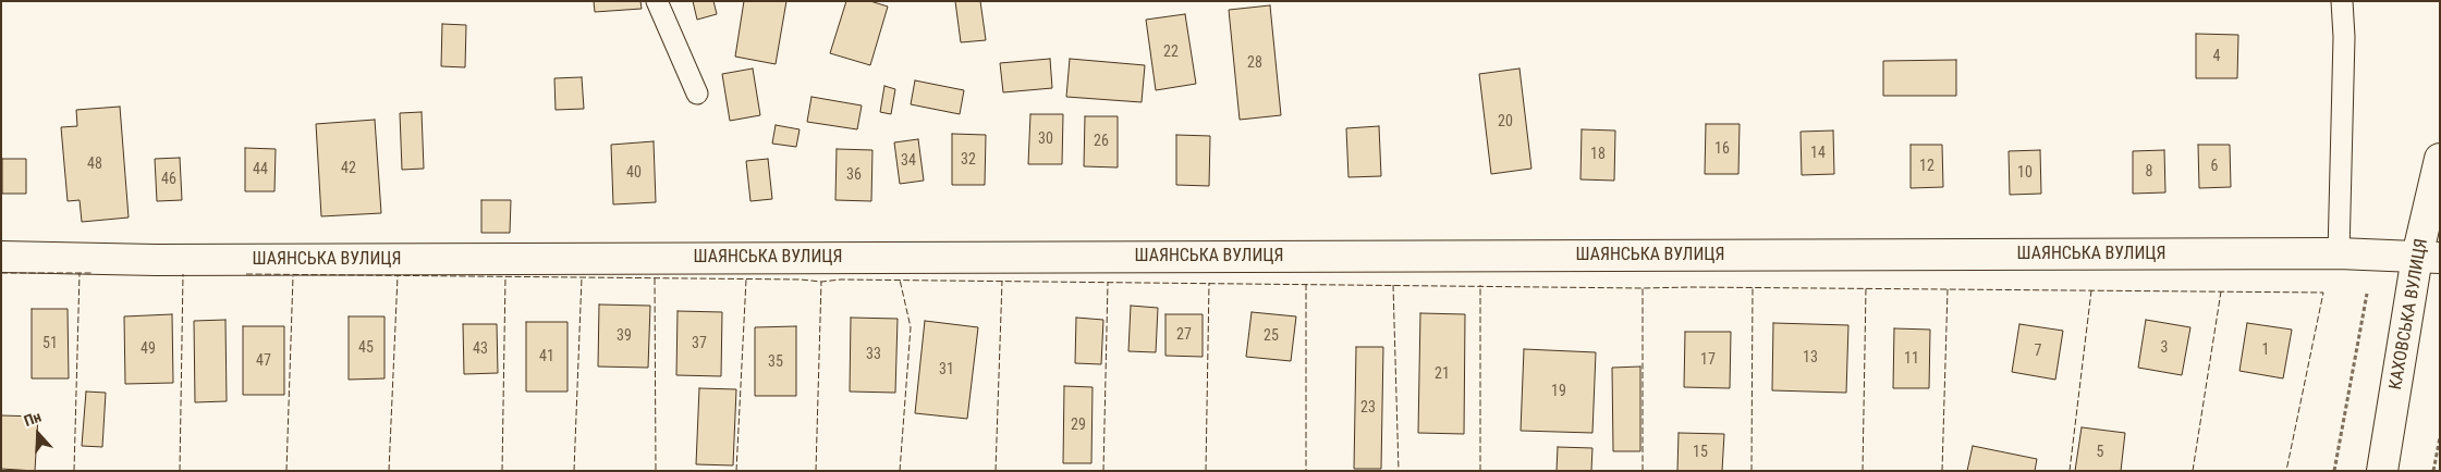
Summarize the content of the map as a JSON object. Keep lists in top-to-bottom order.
{
  "streets": {
    "street": ["ШАЯНСЬКА ВУЛИЦЯ", "КАХОВСЬКА ВУЛИЦЯ"]
  },
  "crossings": [
    ["ШАЯНСЬКА ВУЛИЦЯ", "КАХОВСЬКА ВУЛИЦЯ"]
  ],
  "house_numbers": [
    "22",
    "4",
    "28",
    "20",
    "30",
    "26",
    "16",
    "14",
    "18",
    "32",
    "34",
    "48",
    "12",
    "6",
    "42",
    "44",
    "8",
    "40",
    "10",
    "36",
    "46",
    "27",
    "39",
    "25",
    "51",
    "37",
    "45",
    "3",
    "49",
    "43",
    "1",
    "7",
    "33",
    "41",
    "13",
    "11",
    "17",
    "47",
    "35",
    "31",
    "21",
    "19",
    "23",
    "29",
    "15",
    "5"
  ],
  "north": "top"
}
